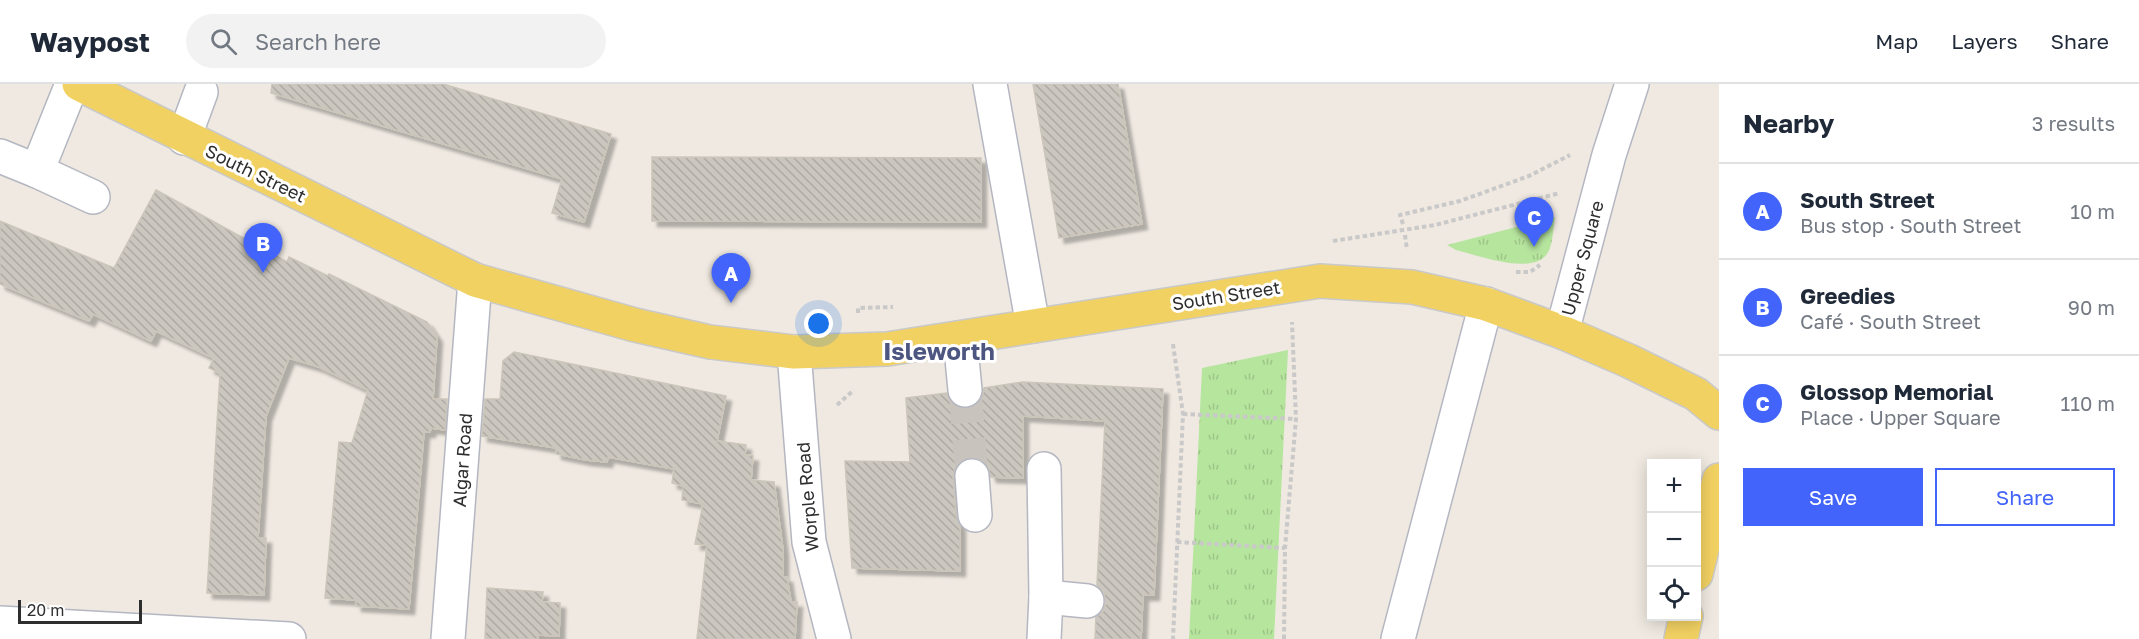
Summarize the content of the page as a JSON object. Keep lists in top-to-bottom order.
{
  "streets": {
    "main road": ["South Street"],
    "street": ["Upper Square", "Algar Road", "Worple Road"]
  },
  "crossings": [
    ["South Street", "Upper Square"],
    ["South Street", "Algar Road"],
    ["South Street", "Worple Road"]
  ],
  "districts": ["Isleworth"],
  "scale_bar": "20 m",
  "page": {
    "header": "Waypost",
    "search": "Search here",
    "nav": ["Map", "Layers", "Share"],
    "heading": ["Nearby", "3 results"],
    "list": [
      {
        "mark": "A",
        "name": "South Street",
        "note": "Bus stop · South Street",
        "value": "10 m"
      },
      {
        "mark": "B",
        "name": "Greedies",
        "note": "Café · South Street",
        "value": "90 m"
      },
      {
        "mark": "C",
        "name": "Glossop Memorial",
        "note": "Place · Upper Square",
        "value": "110 m"
      }
    ],
    "pins": ["C", "B", "A"],
    "buttons": ["Save", "Share"],
    "map_buttons": ["+", "−"],
    "scale": "20 m"
  }
}
